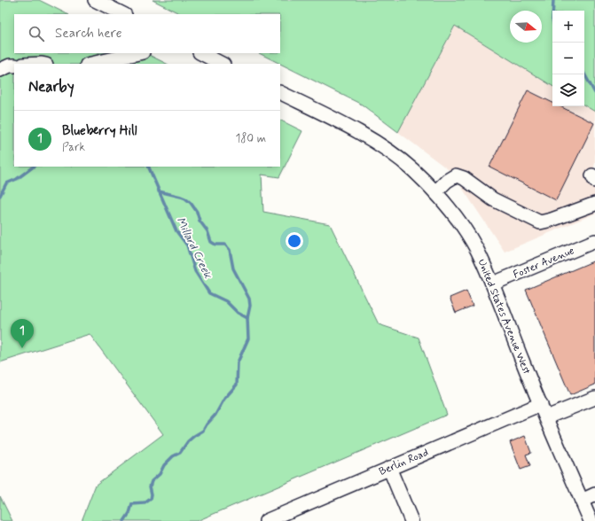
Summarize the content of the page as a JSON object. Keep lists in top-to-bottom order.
{
  "streets": {
    "street": ["Foster Avenue", "United States Avenue West", "Berlin Road"]
  },
  "crossings": [
    ["Foster Avenue", "United States Avenue West"],
    ["United States Avenue West", "Berlin Road"]
  ],
  "water": ["Millard Creek"],
  "north": "right",
  "page": {
    "map_buttons": ["+", "−"],
    "search": "Search here",
    "heading": "Nearby",
    "list": [
      {
        "mark": "1",
        "name": "Blueberry Hill",
        "note": "Park",
        "value": "180 m"
      }
    ],
    "pins": "1"
  }
}
